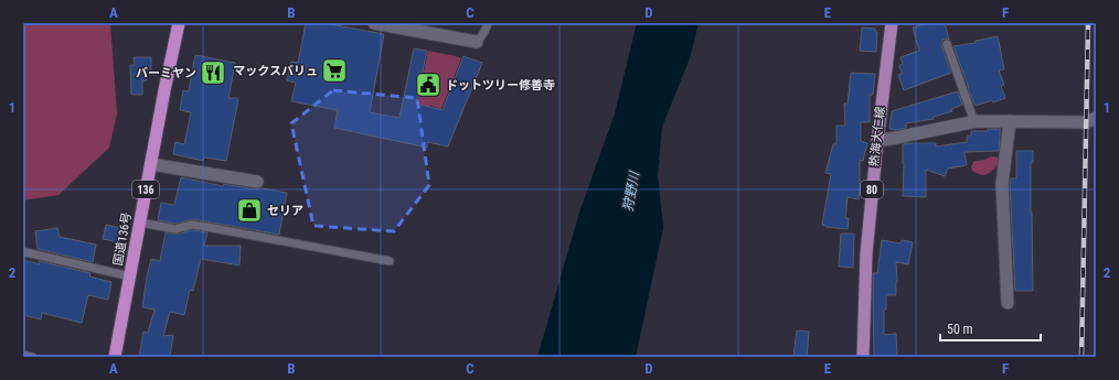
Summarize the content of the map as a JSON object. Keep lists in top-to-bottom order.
{
  "streets": {
    "highway": ["136", "国道136号"],
    "main road": ["熱海大仁線", "80"]
  },
  "water": ["狩野川"],
  "places": {
    "supermarket": ["マックスバリュ"],
    "restaurant": ["バーミヤン"],
    "public building": ["ドットツリー修善寺"],
    "shop": ["セリア"]
  },
  "scale_bar": "50 m",
  "grid": {
    "columns": [
      "A",
      "B",
      "C",
      "D",
      "E",
      "F"
    ],
    "rows": ["1", "2"]
  }
}
